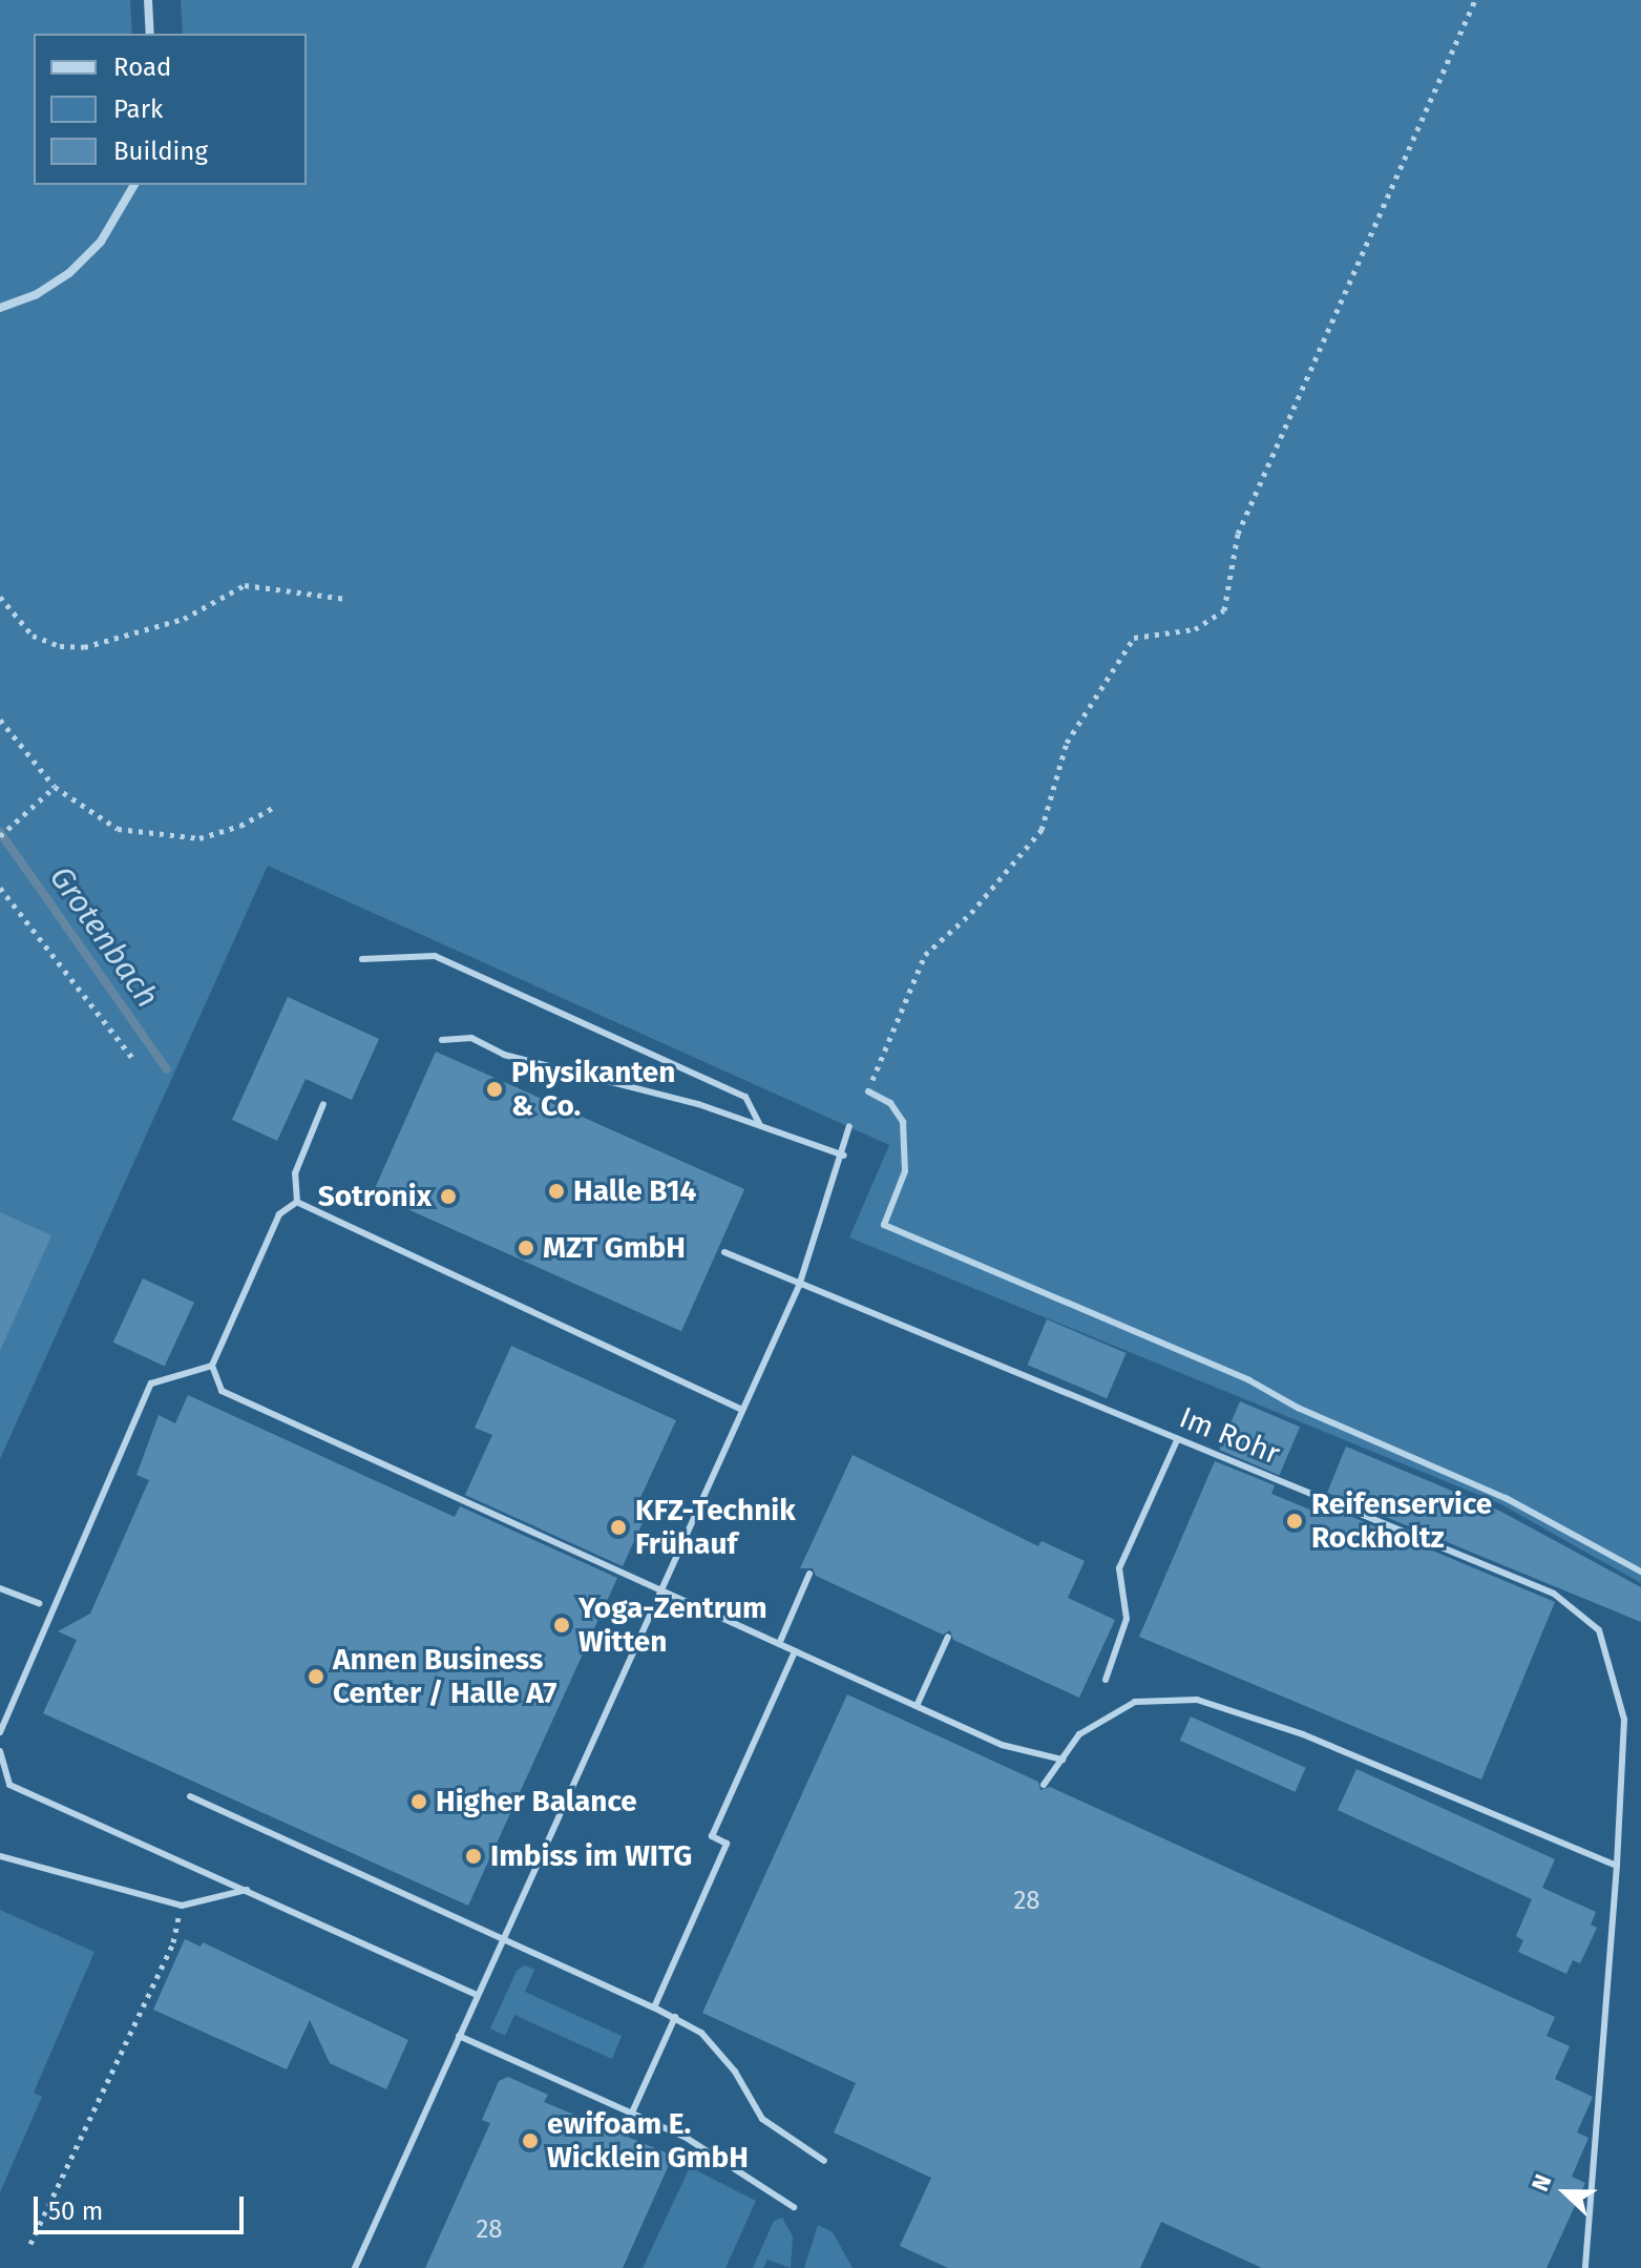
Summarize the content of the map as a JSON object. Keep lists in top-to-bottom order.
{
  "streets": {
    "lane": ["Im Rohr"]
  },
  "water": ["Grotenbach"],
  "places": [
    "Physikanten & Co.",
    "Halle B14",
    "Sotronix",
    "MZT GmbH",
    "Reifenservice Rockholtz",
    "KFZ-Technik Frühauf",
    "Yoga-Zentrum Witten",
    "Annen Business Center / Halle A7",
    "Higher Balance",
    "Imbiss im WITG",
    "ewifoam E. Wicklein GmbH"
  ],
  "house_numbers": ["28", "28"],
  "legend": ["Road", "Park", "Building"],
  "scale_bar": "50 m",
  "north": "left"
}
